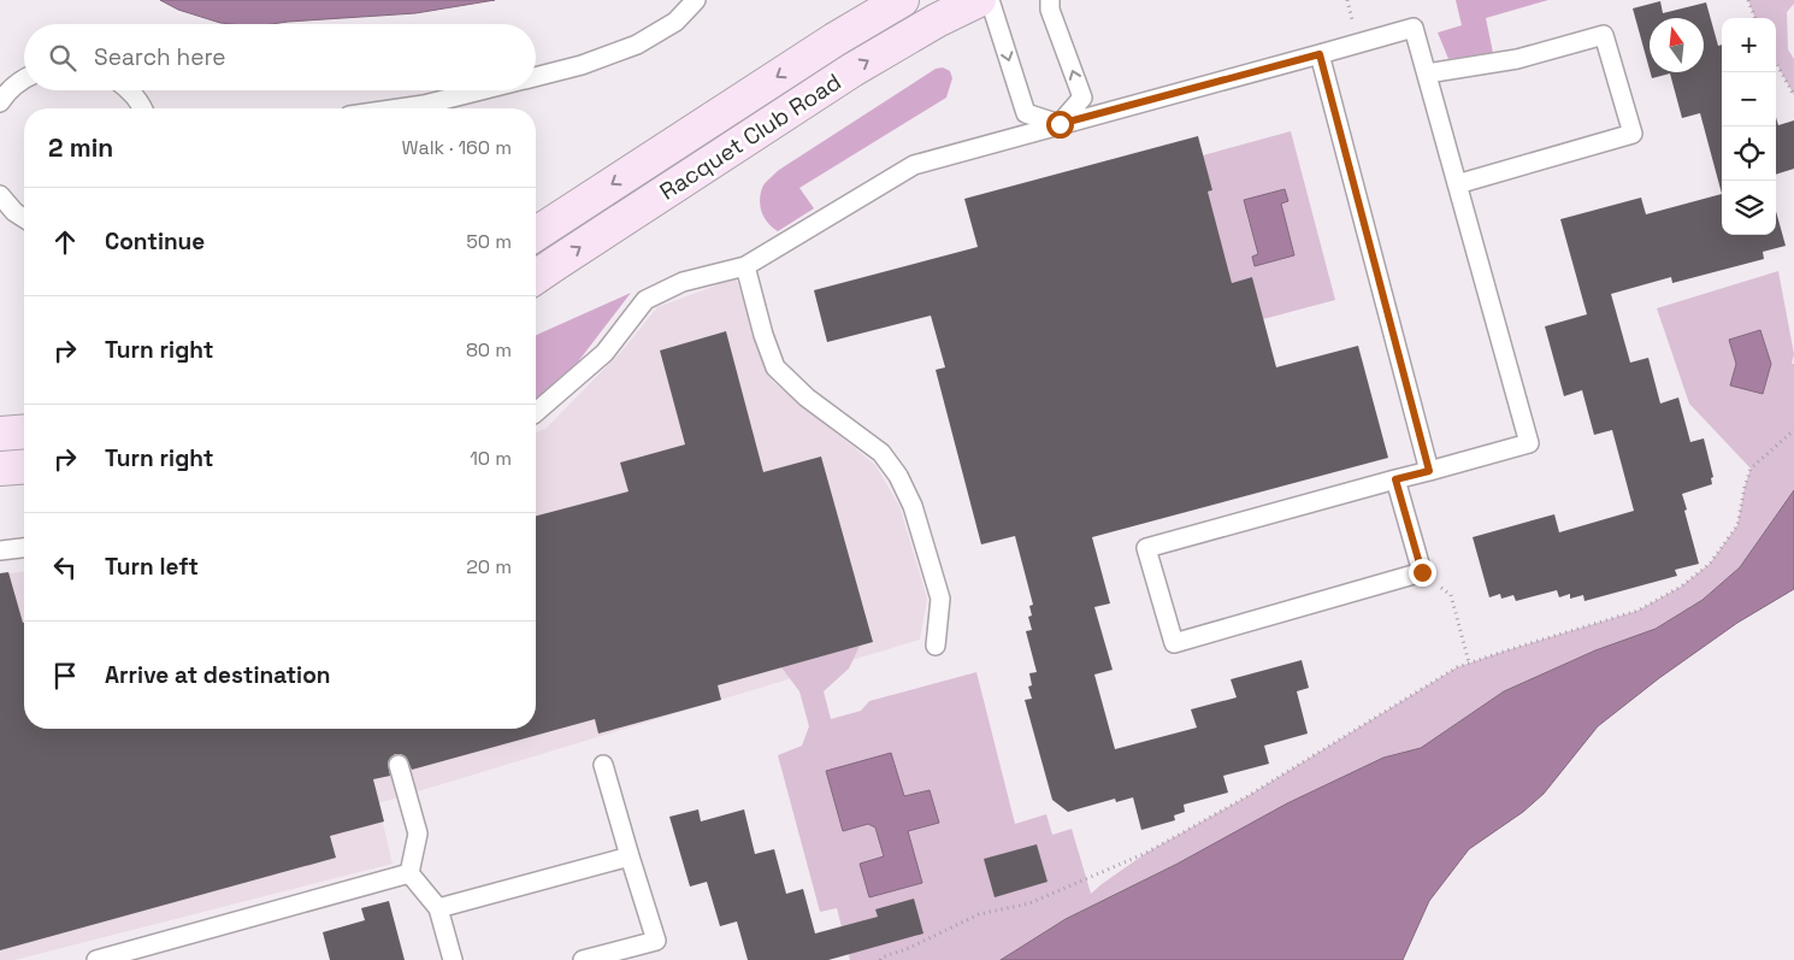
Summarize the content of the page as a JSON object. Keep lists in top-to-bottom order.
{
  "streets": {
    "street": ["Racquet Club Road"]
  },
  "north": "top",
  "page": {
    "map_buttons": ["+", "−"],
    "search": "Search here",
    "heading": ["2 min", "Walk · 160 m"],
    "list": [
      ["Continue", "50 m"],
      ["Turn right", "80 m"],
      ["Turn right", "10 m"],
      ["Turn left", "20 m"],
      "Arrive at destination"
    ]
  }
}
